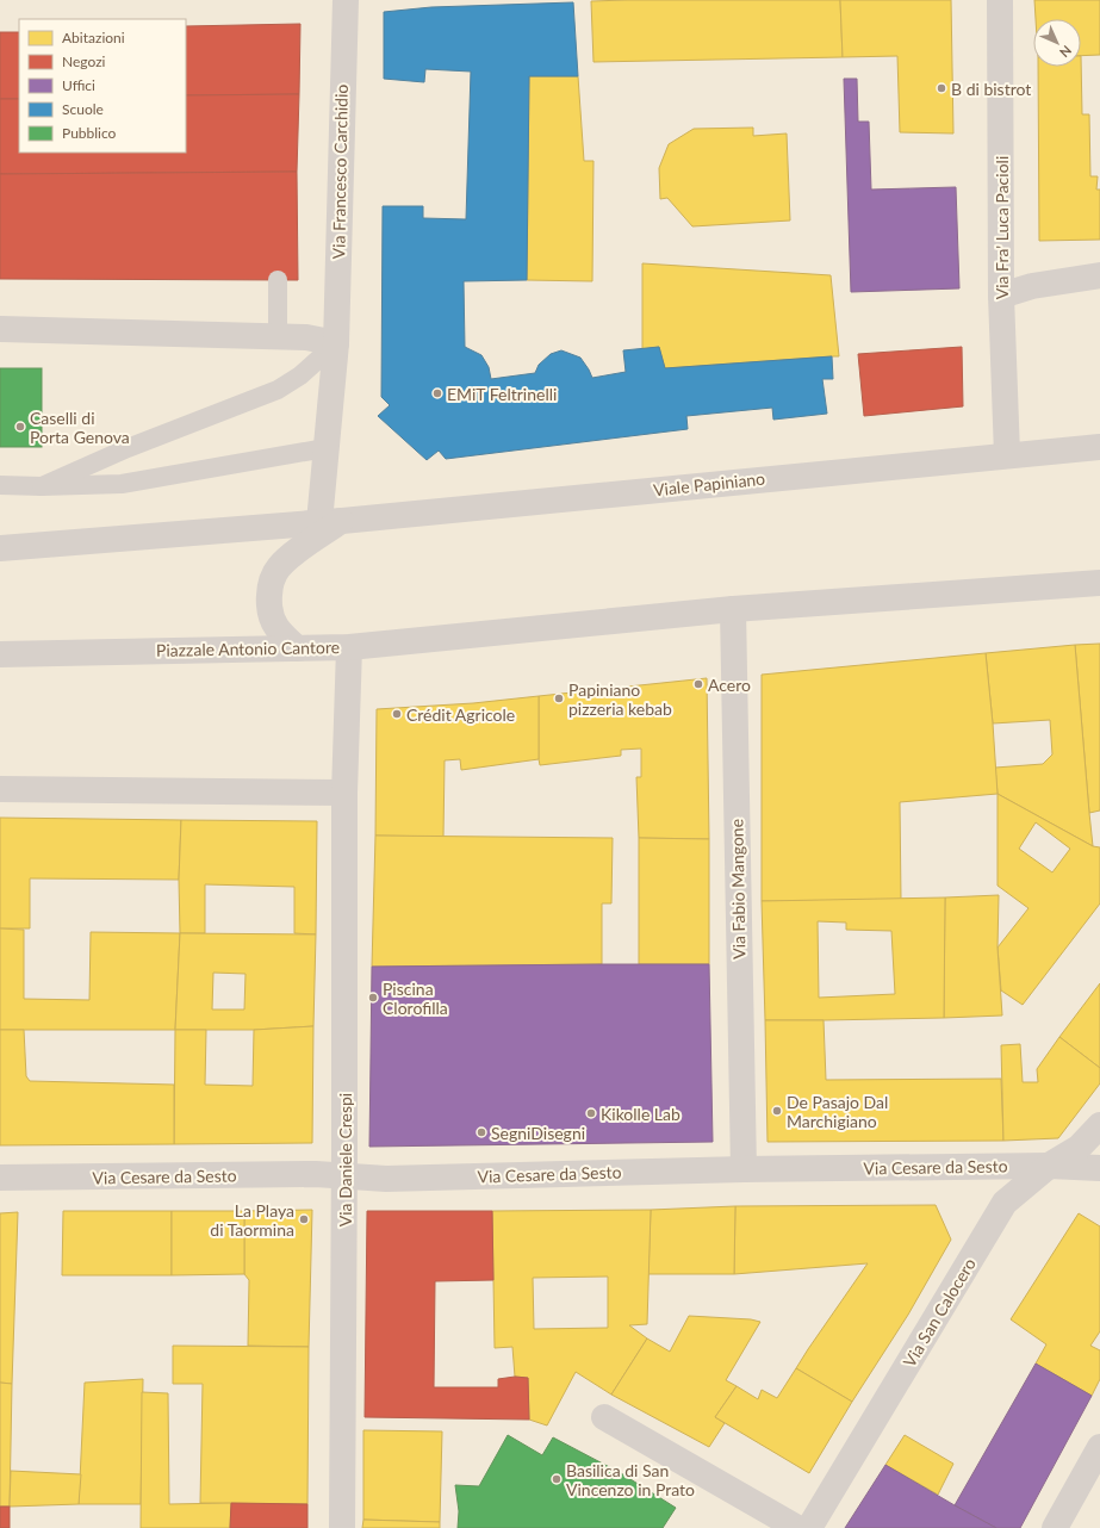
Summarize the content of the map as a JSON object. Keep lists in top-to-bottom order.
{
  "streets": {
    "street": [
      "Via Francesco Carchidio",
      "Via Fra' Luca Pacioli",
      "Viale Papiniano",
      "Piazzale Antonio Cantore",
      "Via Fabio Mangone",
      "Via Daniele Crespi",
      "Via Cesare da Sesto",
      "Via San Calocero"
    ]
  },
  "crossings": [
    ["Via Fra' Luca Pacioli", "Viale Papiniano"],
    ["Piazzale Antonio Cantore", "Via Daniele Crespi"],
    ["Via Fabio Mangone", "Via Cesare da Sesto"],
    ["Via Daniele Crespi", "Via Cesare da Sesto"],
    ["Via Cesare da Sesto", "Via San Calocero"]
  ],
  "places": [
    "B di bistrot",
    "EMiT Feltrinelli",
    "Caselli di Porta Genova",
    "Acero",
    "Papiniano pizzeria kebab",
    "Crédit Agricole",
    "Piscina Clorofilla",
    "De Pasajo Dal Marchigiano",
    "Kikolle Lab",
    "SegniDisegni",
    "La Playa di Taormina",
    "Basilica di San Vincenzo in Prato"
  ],
  "legend": [
    "Abitazioni",
    "Negozi",
    "Uffici",
    "Scuole",
    "Pubblico"
  ],
  "north": "bottom right"
}
